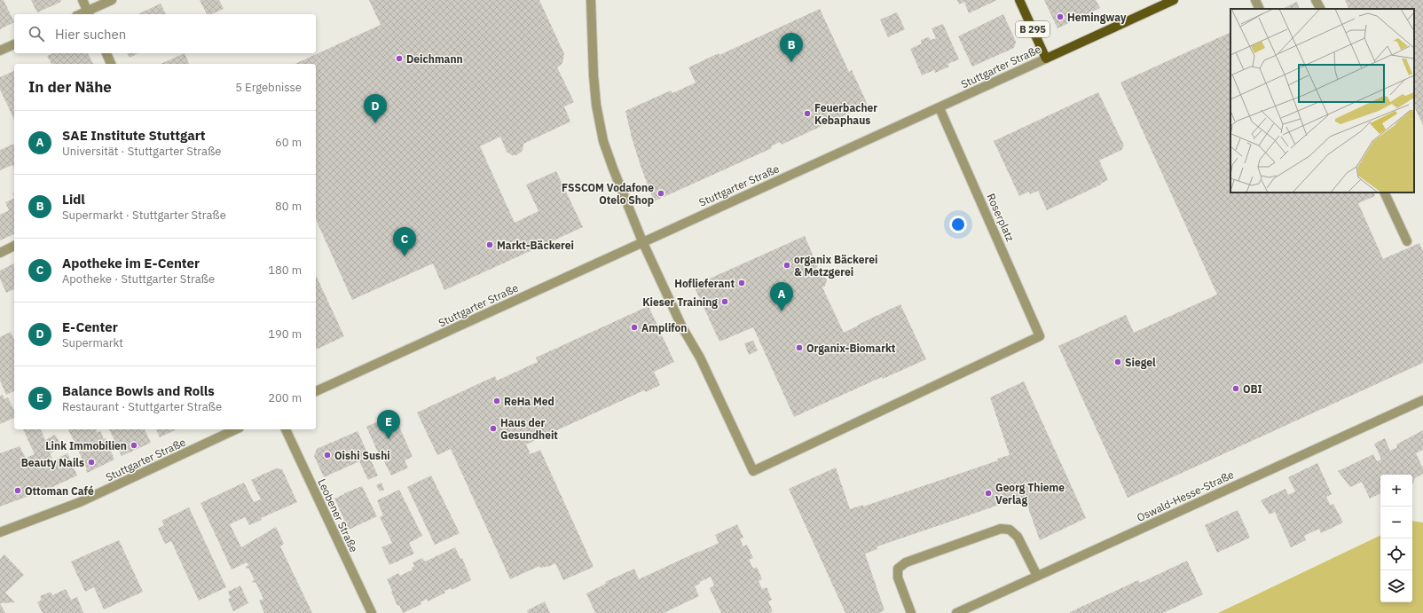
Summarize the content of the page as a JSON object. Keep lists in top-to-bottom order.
{
  "streets": {
    "main road": ["B 295", "Stuttgarter Straße"],
    "street": ["Roserplatz", "Oswald-Hesse-Straße", "Leobener Straße"]
  },
  "crossings": [
    ["B 295", "Stuttgarter Straße"],
    ["Stuttgarter Straße", "Roserplatz"]
  ],
  "places": [
    "Hemingway",
    "Deichmann",
    "Feuerbacher Kebaphaus",
    "FSSCOM Vodafone Otelo Shop",
    "Markt-Bäckerei",
    "organix Bäckerei & Metzgerei",
    "Hoflieferant",
    "Kieser Training",
    "Amplifon",
    "Organix-Biomarkt",
    "Siegel",
    "OBI",
    "ReHa Med",
    "Haus der Gesundheit",
    "Link Immobilien",
    "Oishi Sushi",
    "Beauty Nails",
    "Ottoman Café",
    "Georg Thieme Verlag"
  ],
  "page": {
    "search": "Hier suchen",
    "pins": [
      "B",
      "D",
      "C",
      "A",
      "E"
    ],
    "heading": ["In der Nähe", "5 Ergebnisse"],
    "list": [
      {
        "mark": "A",
        "name": "SAE Institute Stuttgart",
        "note": "Universität · Stuttgarter Straße",
        "value": "60 m"
      },
      {
        "mark": "B",
        "name": "Lidl",
        "note": "Supermarkt · Stuttgarter Straße",
        "value": "80 m"
      },
      {
        "mark": "C",
        "name": "Apotheke im E-Center",
        "note": "Apotheke · Stuttgarter Straße",
        "value": "180 m"
      },
      {
        "mark": "D",
        "name": "E-Center",
        "note": "Supermarkt",
        "value": "190 m"
      },
      {
        "mark": "E",
        "name": "Balance Bowls and Rolls",
        "note": "Restaurant · Stuttgarter Straße",
        "value": "200 m"
      }
    ],
    "map_buttons": ["+", "−"]
  }
}
